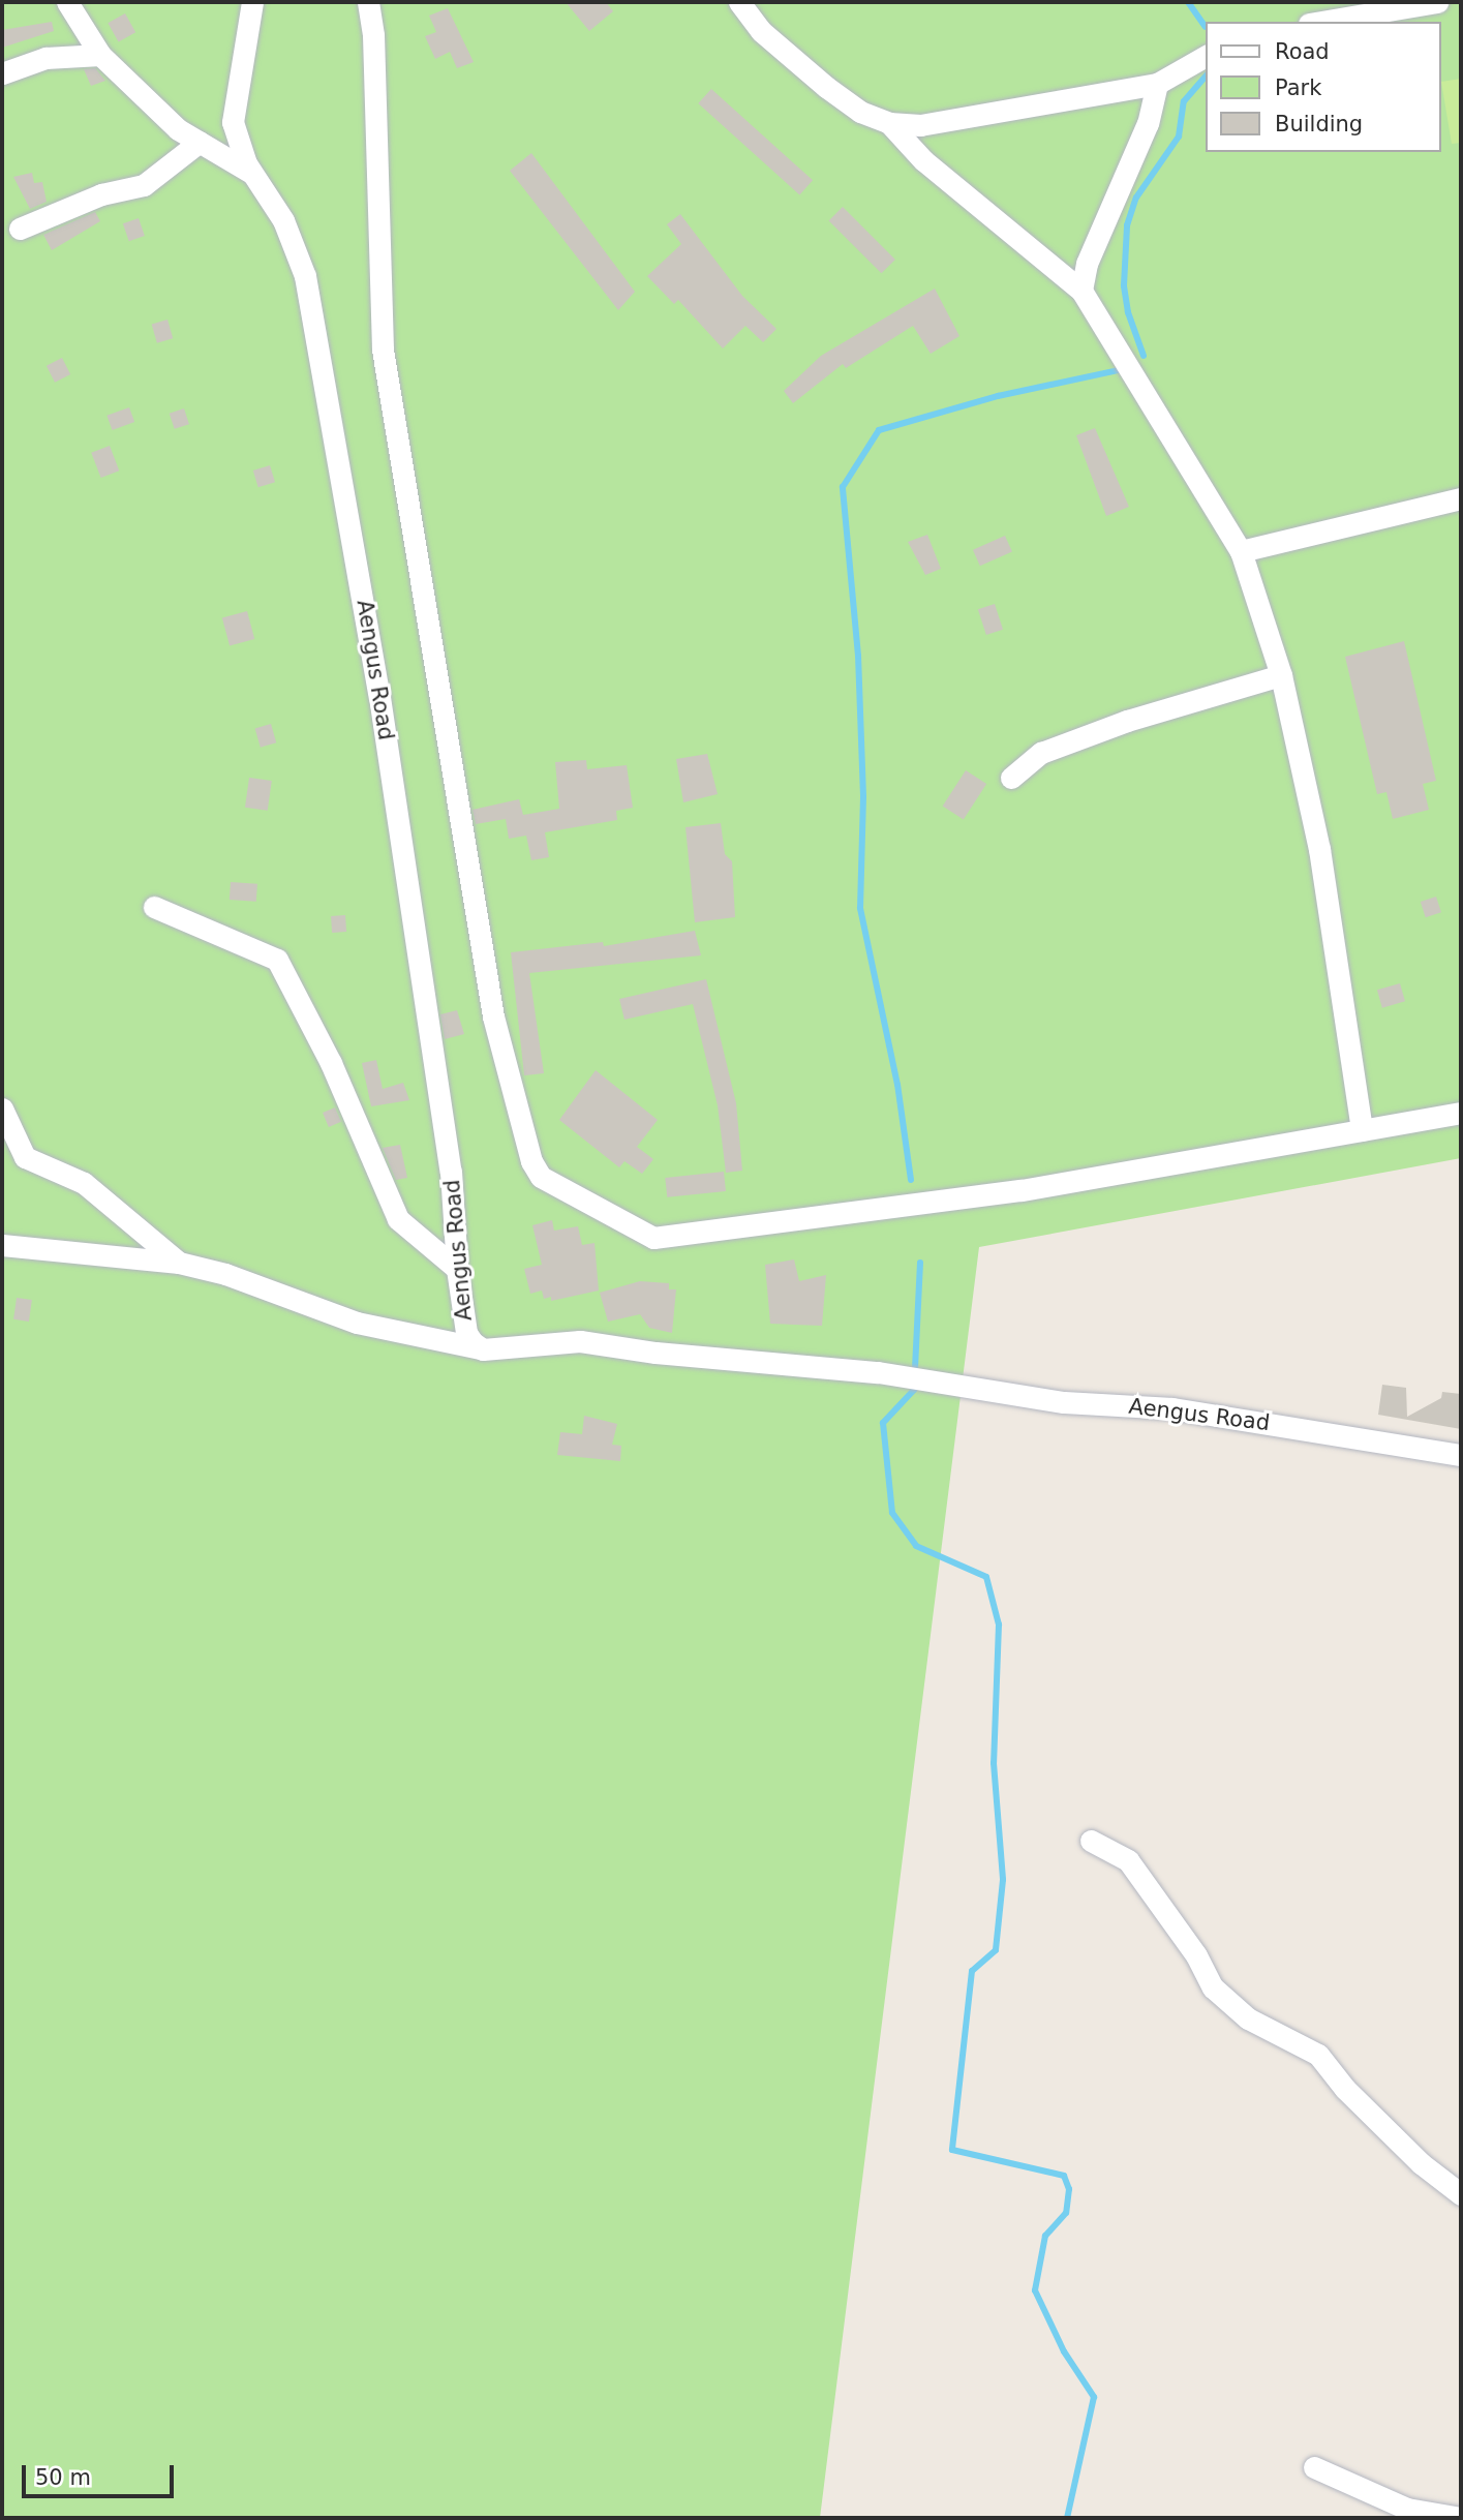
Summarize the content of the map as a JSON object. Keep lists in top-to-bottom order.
{
  "streets": {
    "street": ["Aengus Road"]
  },
  "legend": ["Road", "Park", "Building"],
  "scale_bar": "50 m"
}
